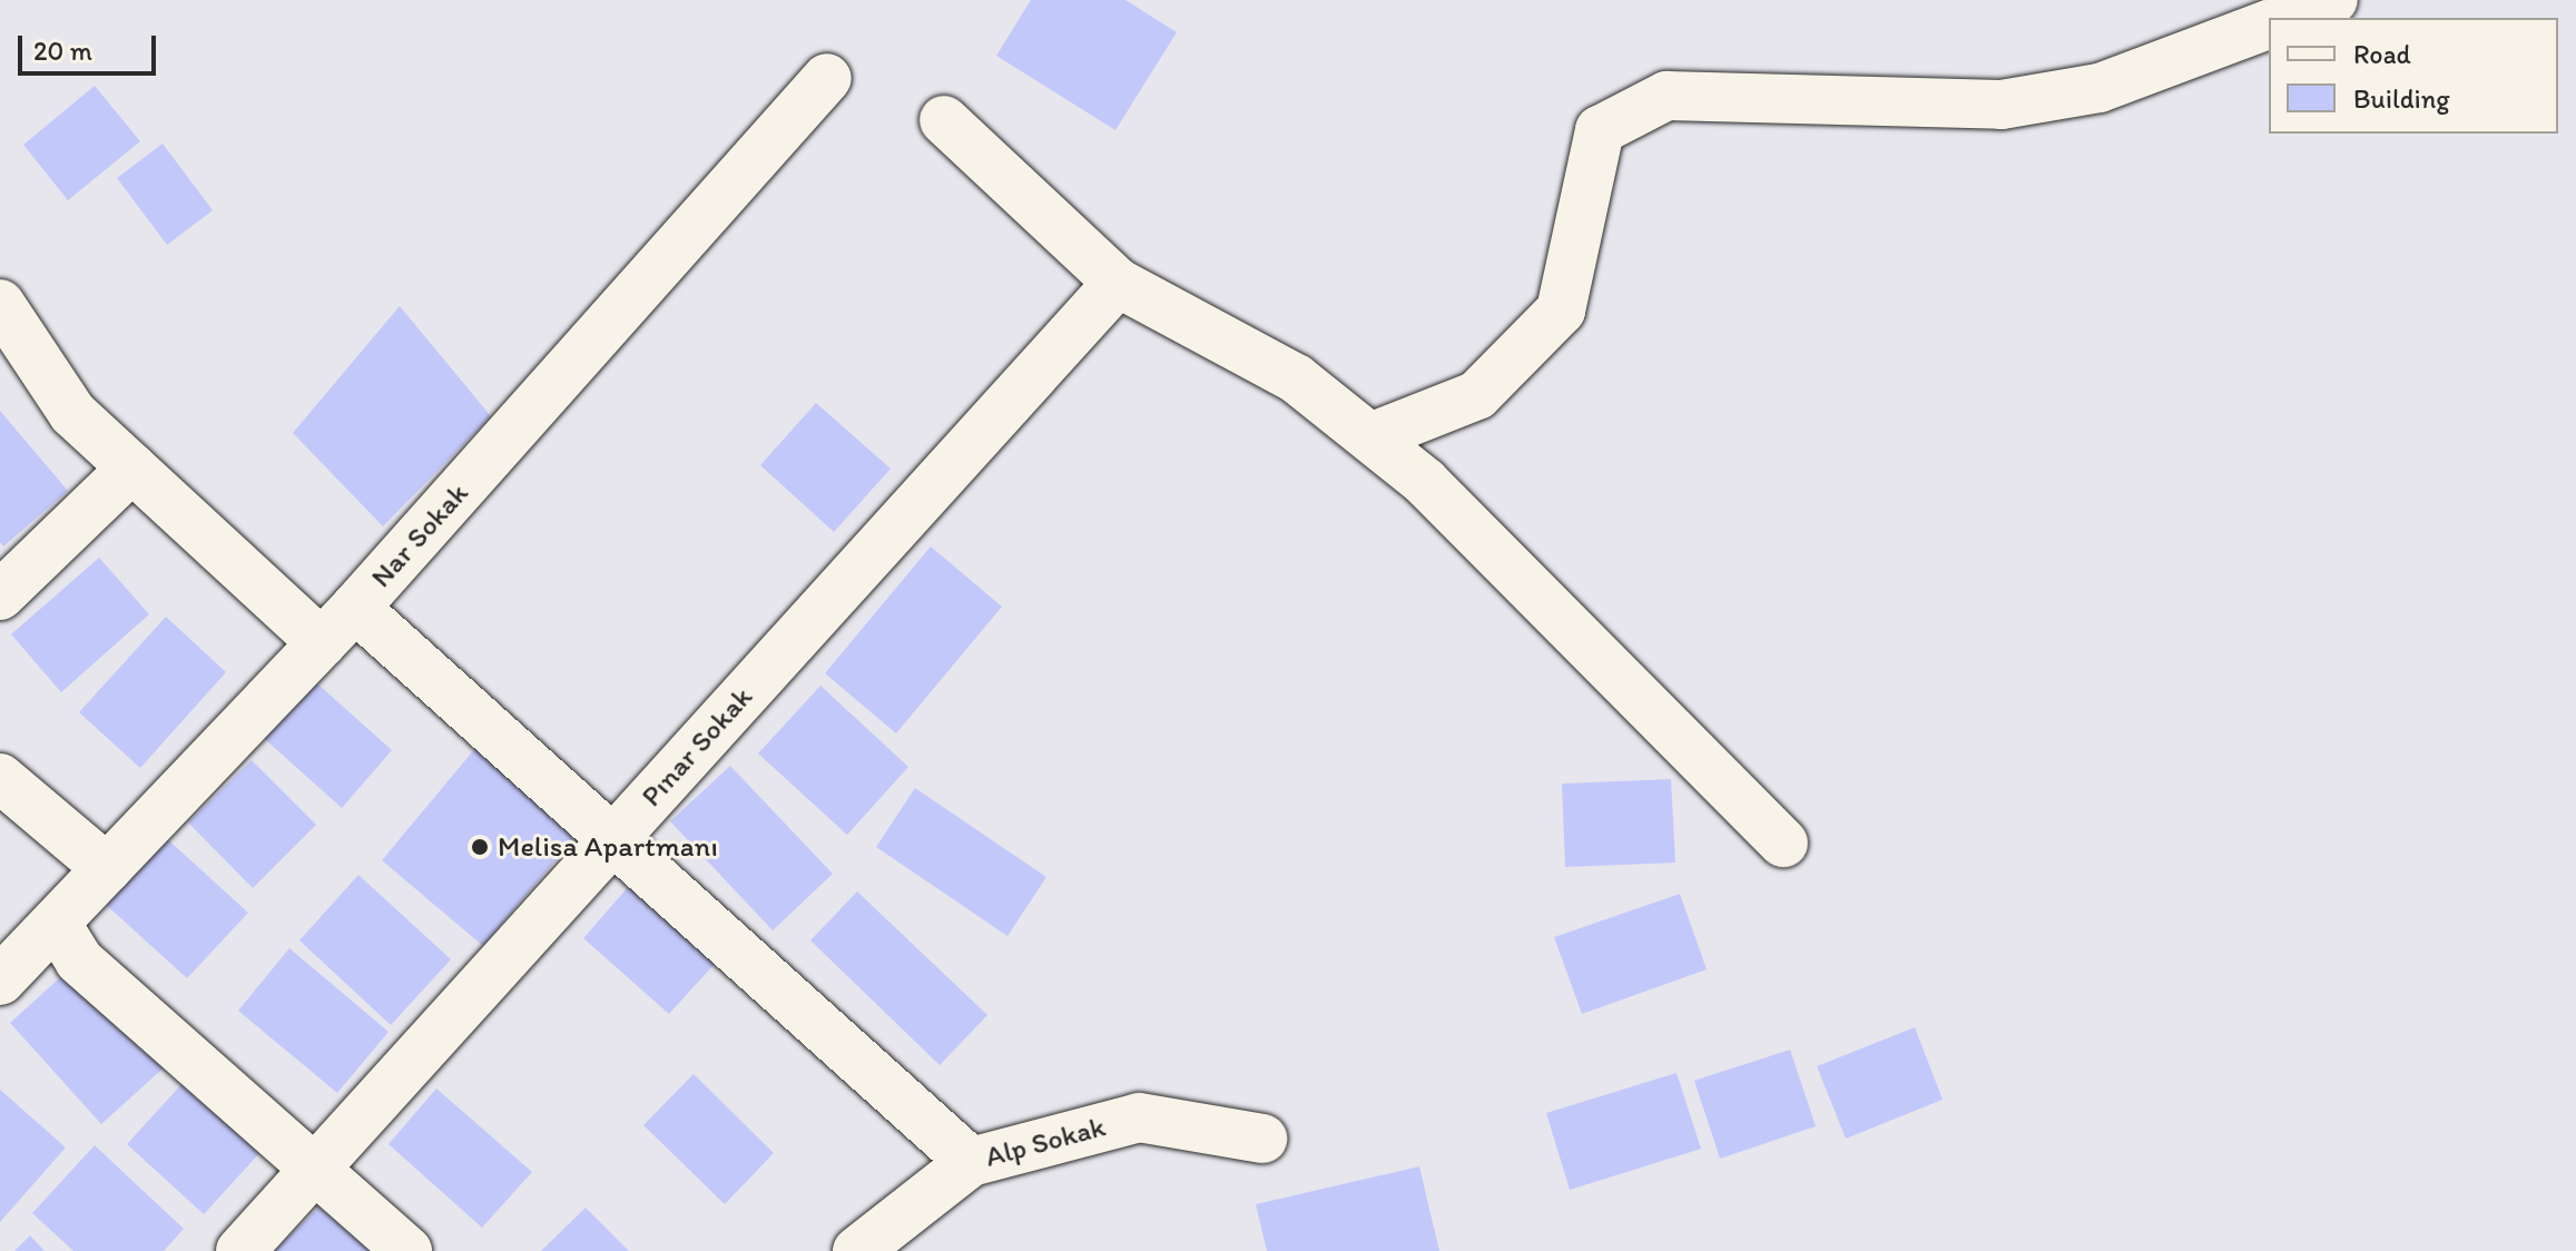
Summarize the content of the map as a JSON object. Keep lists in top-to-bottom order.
{
  "streets": {
    "street": ["Nar Sokak", "Pınar Sokak", "Alp Sokak"]
  },
  "places": ["Melisa Apartmanı"],
  "legend": ["Road", "Building"],
  "scale_bar": "20 m"
}
